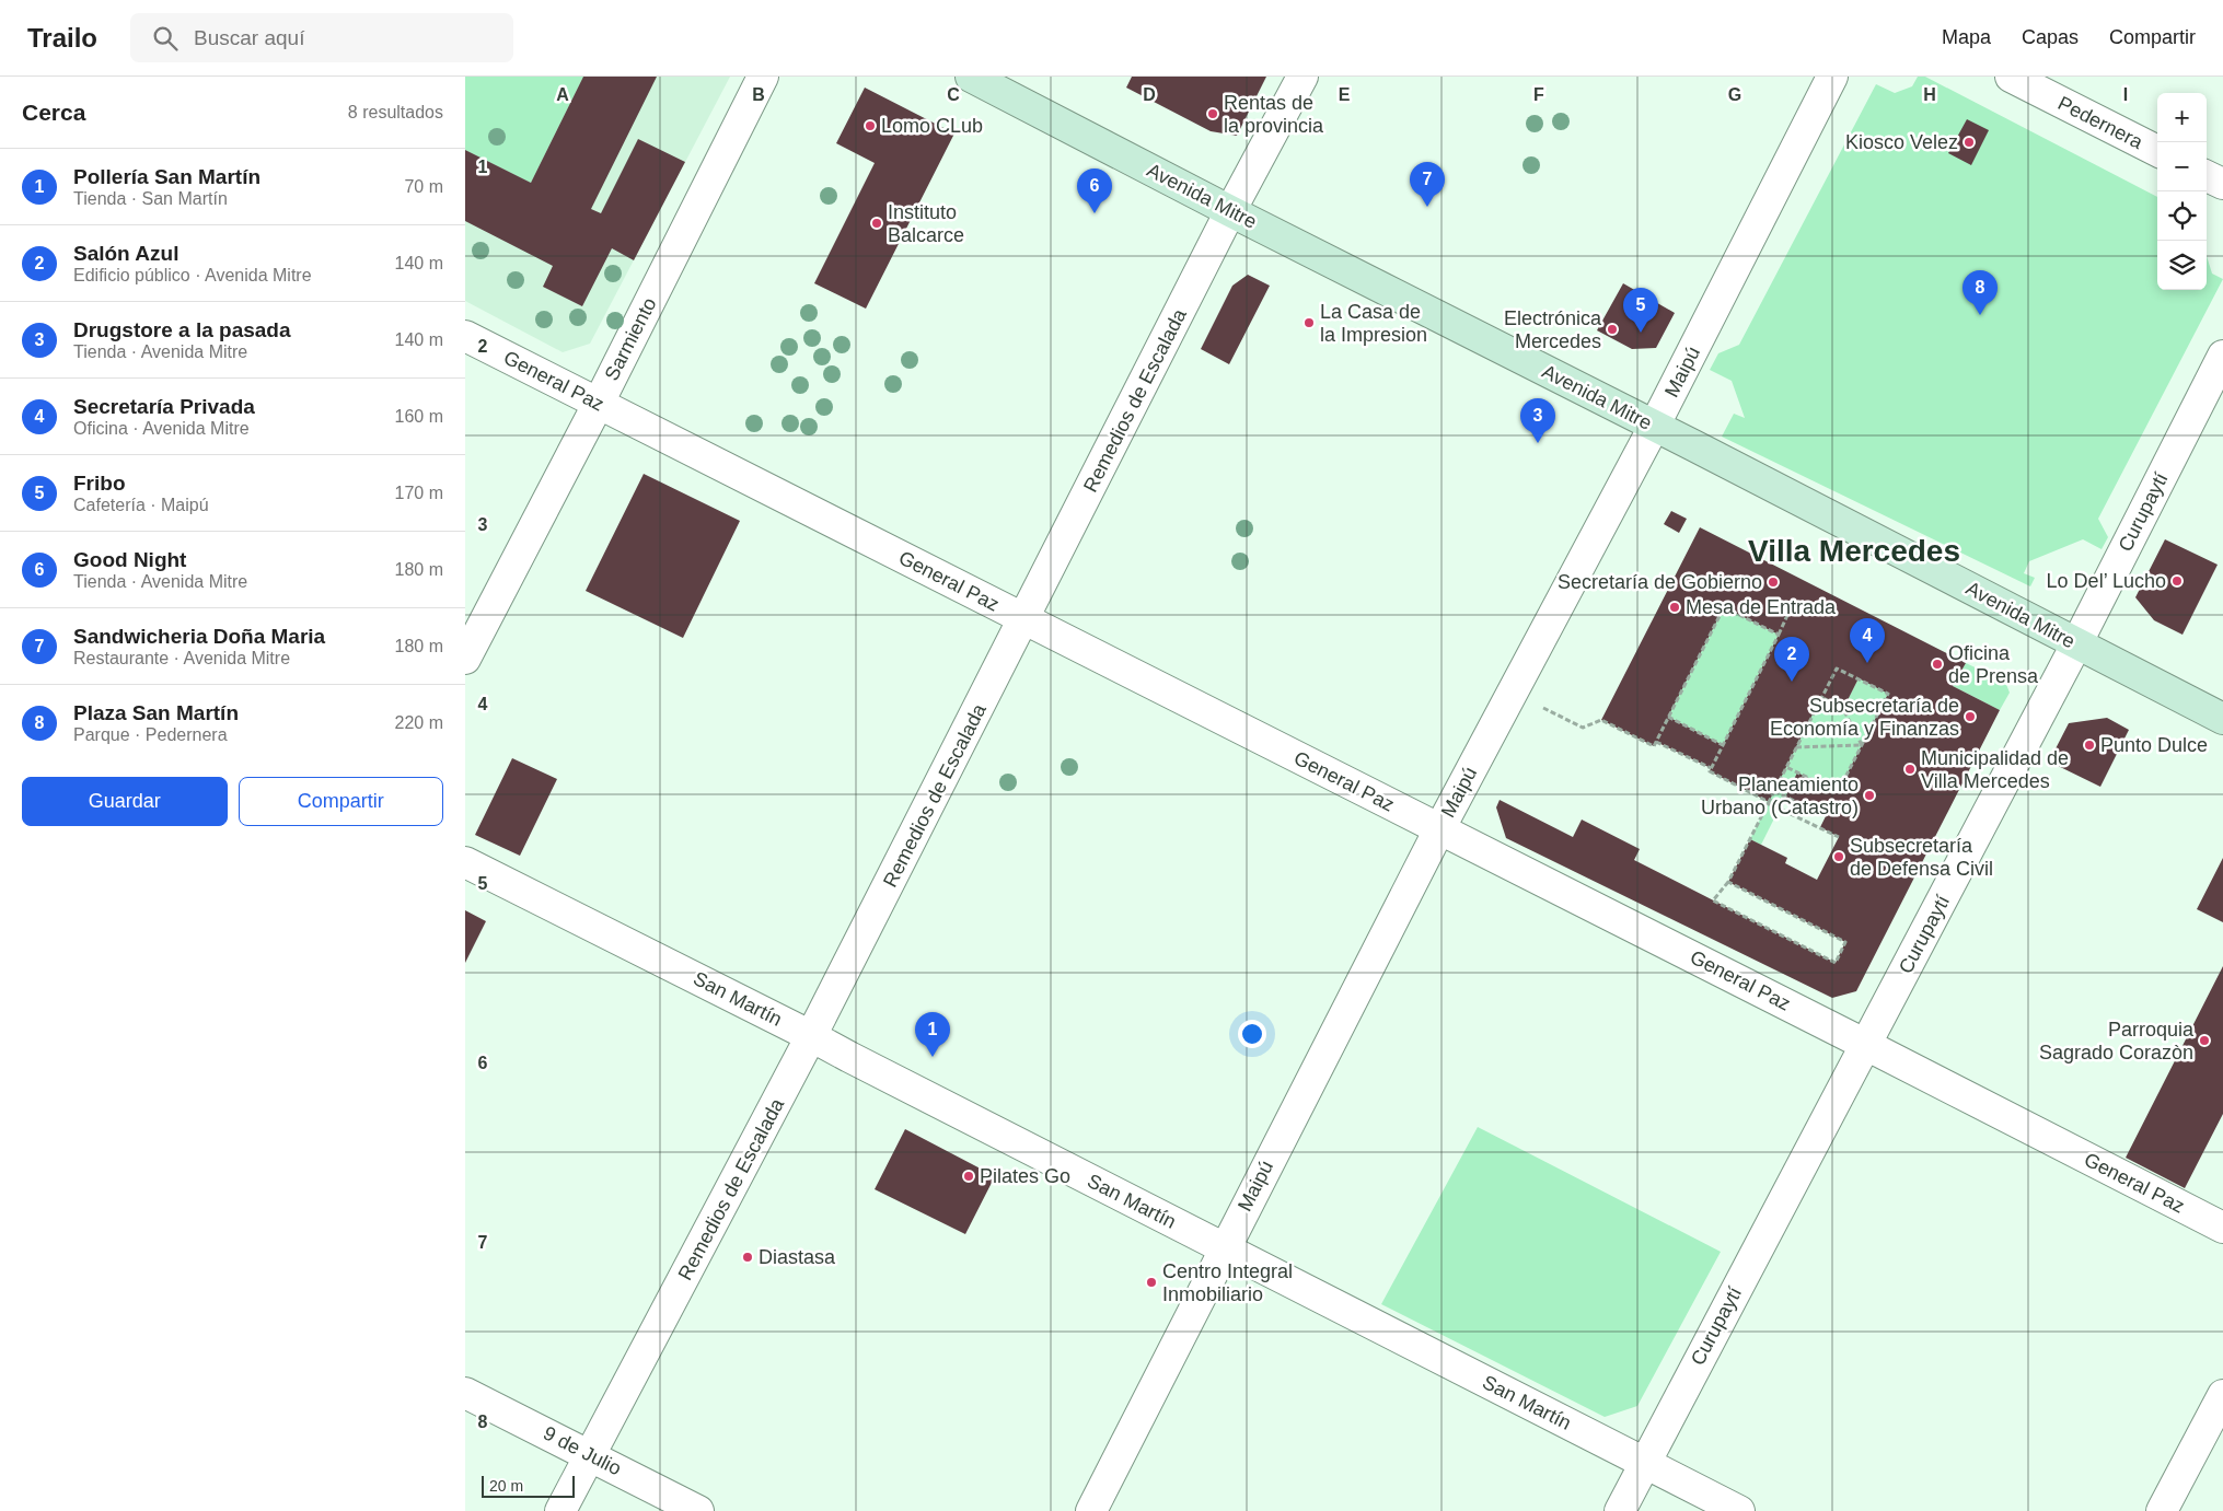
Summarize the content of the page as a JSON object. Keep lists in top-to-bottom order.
{
  "streets": {
    "main road": ["Avenida Mitre"],
    "street": [
      "Pedernera",
      "Sarmiento",
      "Maipú",
      "General Paz",
      "Remedios de Escalada",
      "Curupaytí",
      "San Martín",
      "9 de Julio"
    ]
  },
  "crossings": [
    ["Avenida Mitre", "Maipú"],
    ["Avenida Mitre", "Remedios de Escalada"],
    ["Avenida Mitre", "Curupaytí"],
    ["Sarmiento", "General Paz"],
    ["Maipú", "General Paz"],
    ["Maipú", "San Martín"],
    ["General Paz", "Remedios de Escalada"],
    ["General Paz", "Curupaytí"],
    ["Remedios de Escalada", "San Martín"],
    ["Remedios de Escalada", "9 de Julio"],
    ["Curupaytí", "San Martín"]
  ],
  "districts": ["Villa Mercedes"],
  "places": [
    "Rentas de la provincia",
    "Lomo CLub",
    "Kiosco Velez",
    "Instituto Balcarce",
    "La Casa de la Impresion",
    "Electrónica Mercedes",
    "Lo Del’ Lucho",
    "Secretaría de Gobierno",
    "Mesa de Entrada",
    "Oficina de Prensa",
    "Subsecretaría de Economía y Finanzas",
    "Punto Dulce",
    "Municipalidad de Villa Mercedes",
    "Planeamiento Urbano (Catastro)",
    "Subsecretaría de Defensa Civil",
    "Parroquia Sagrado Corazòn",
    "Pilates Go",
    "Diastasa",
    "Centro Integral Inmobiliario"
  ],
  "scale_bar": "20 m",
  "page": {
    "header": "Trailo",
    "search": "Buscar aquí",
    "nav": ["Mapa", "Capas", "Compartir"],
    "heading": ["Cerca", "8 resultados"],
    "map_buttons": ["+", "−"],
    "list": [
      {
        "mark": "1",
        "name": "Pollería San Martín",
        "note": "Tienda · San Martín",
        "value": "70 m"
      },
      {
        "mark": "2",
        "name": "Salón Azul",
        "note": "Edificio público · Avenida Mitre",
        "value": "140 m"
      },
      {
        "mark": "3",
        "name": "Drugstore a la pasada",
        "note": "Tienda · Avenida Mitre",
        "value": "140 m"
      },
      {
        "mark": "4",
        "name": "Secretaría Privada",
        "note": "Oficina · Avenida Mitre",
        "value": "160 m"
      },
      {
        "mark": "5",
        "name": "Fribo",
        "note": "Cafetería · Maipú",
        "value": "170 m"
      },
      {
        "mark": "6",
        "name": "Good Night",
        "note": "Tienda · Avenida Mitre",
        "value": "180 m"
      },
      {
        "mark": "7",
        "name": "Sandwicheria Doña Maria",
        "note": "Restaurante · Avenida Mitre",
        "value": "180 m"
      },
      {
        "mark": "8",
        "name": "Plaza San Martín",
        "note": "Parque · Pedernera",
        "value": "220 m"
      }
    ],
    "pins": [
      "7",
      "6",
      "8",
      "5",
      "3",
      "4",
      "2",
      "1"
    ],
    "buttons": ["Guardar", "Compartir"],
    "scale": "20 m"
  },
  "grid": {
    "columns": [
      "A",
      "B",
      "C",
      "D",
      "E",
      "F",
      "G",
      "H",
      "I"
    ],
    "rows": [
      "1",
      "2",
      "3",
      "4",
      "5",
      "6",
      "7",
      "8"
    ]
  }
}
